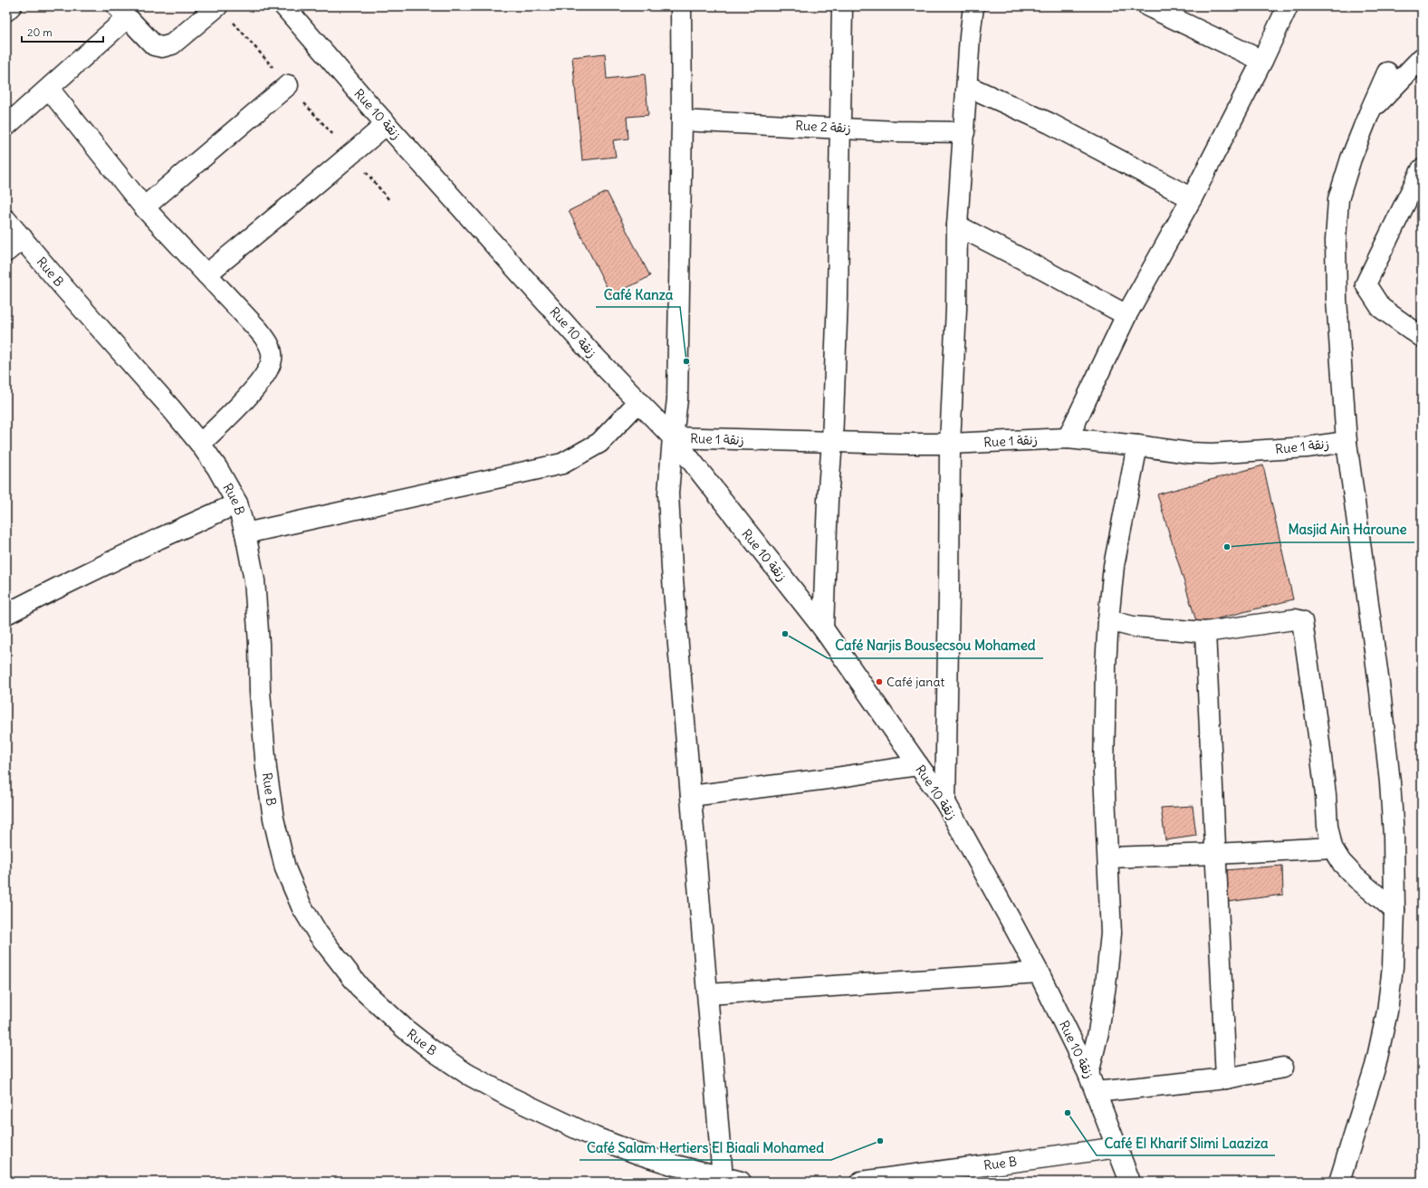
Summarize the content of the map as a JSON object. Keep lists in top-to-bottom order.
{
  "streets": {
    "street": [
      "Rue 10 زنقة",
      "Rue 2 زنقة",
      "Rue B",
      "Rue 1 زنقة"
    ]
  },
  "crossings": [
    ["Rue 10 زنقة", "Rue B"],
    ["Rue 10 زنقة", "Rue 1 زنقة"]
  ],
  "places": [
    "Café Kanza",
    "Masjid Ain Haroune",
    "Café Narjis Bousecsou Mohamed",
    "Café janat",
    "Café El Kharif Slimi Laaziza",
    "Café Salam Hertiers El Biaali Mohamed"
  ],
  "scale_bar": "20 m"
}
